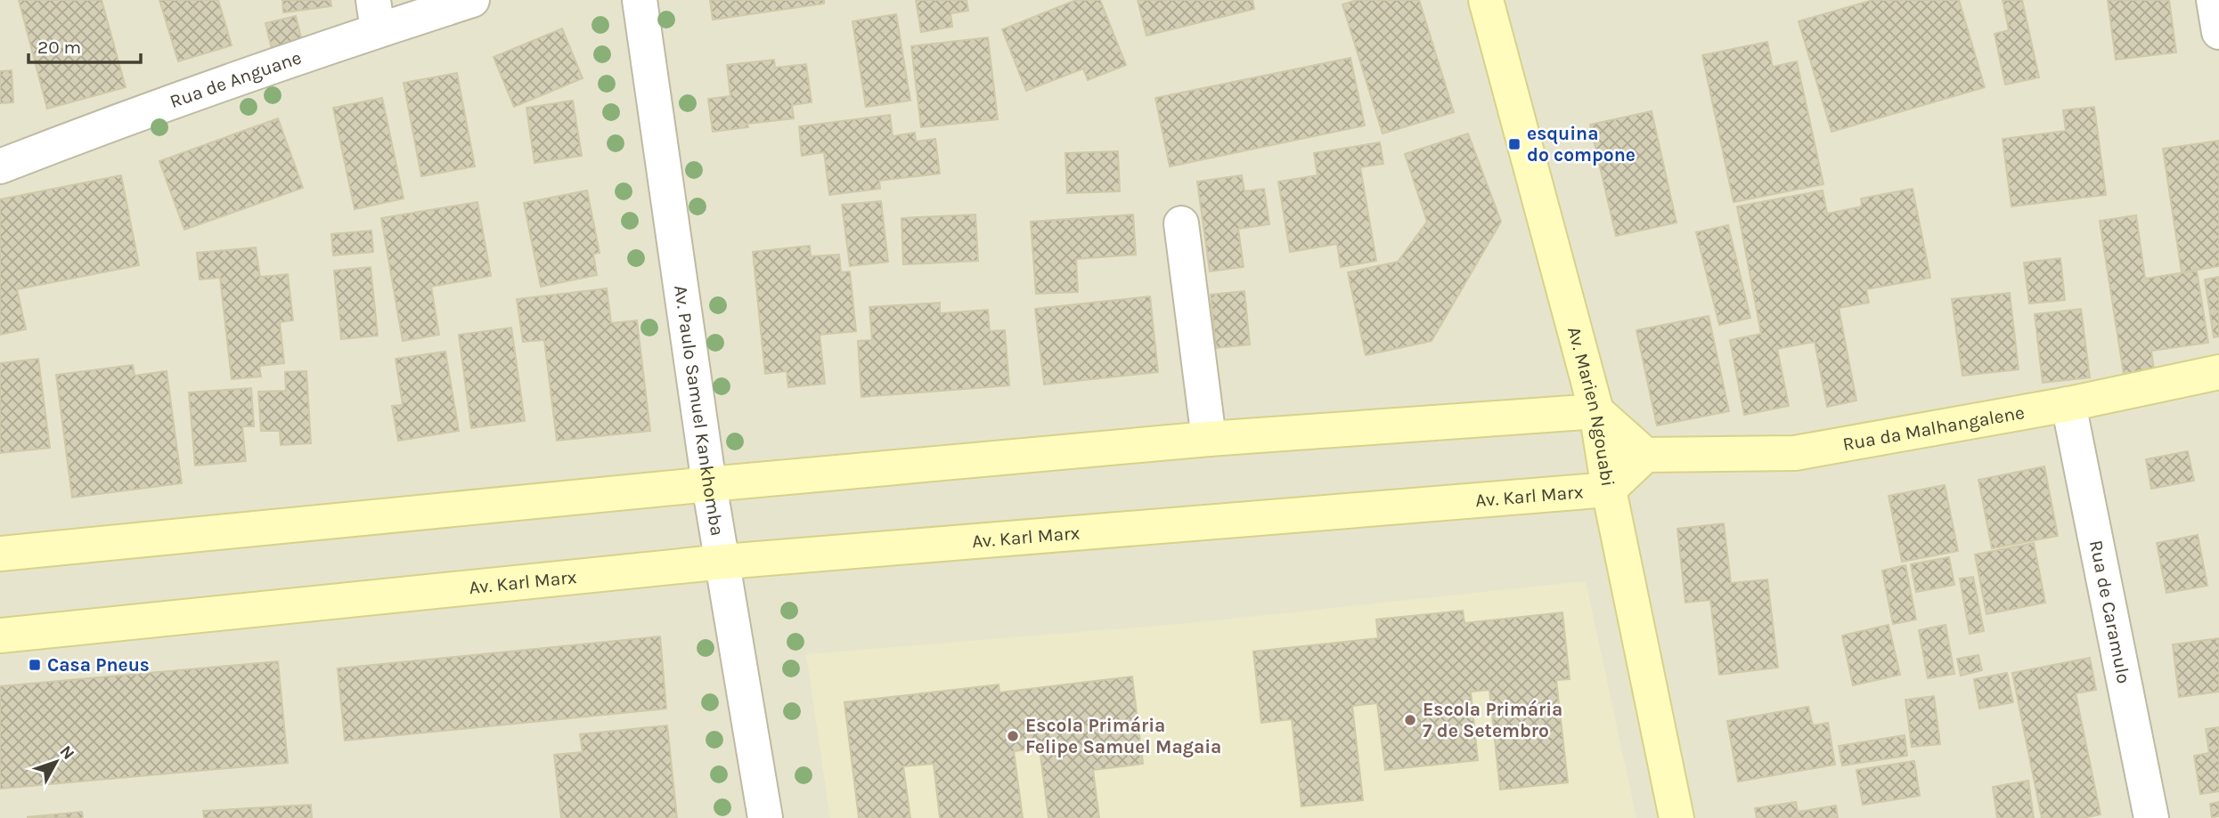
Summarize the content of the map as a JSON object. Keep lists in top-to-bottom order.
{
  "streets": {
    "street": [
      "Rua de Anguane",
      "Av. Marien Ngouabi",
      "Av. Paulo Samuel Kankhomba",
      "Rua da Malhangalene",
      "Av. Karl Marx",
      "Rua de Caramulo"
    ]
  },
  "crossings": [
    ["Av. Marien Ngouabi", "Av. Karl Marx"],
    ["Av. Paulo Samuel Kankhomba", "Av. Karl Marx"],
    ["Rua da Malhangalene", "Av. Karl Marx"],
    ["Rua da Malhangalene", "Rua de Caramulo"]
  ],
  "places": {
    "transit": ["esquina do compone", "Casa Pneus"],
    "other": ["Escola Primária 7 de Setembro", "Escola Primária Felipe Samuel Magaia"]
  },
  "scale_bar": "20 m",
  "north": "top right"
}
